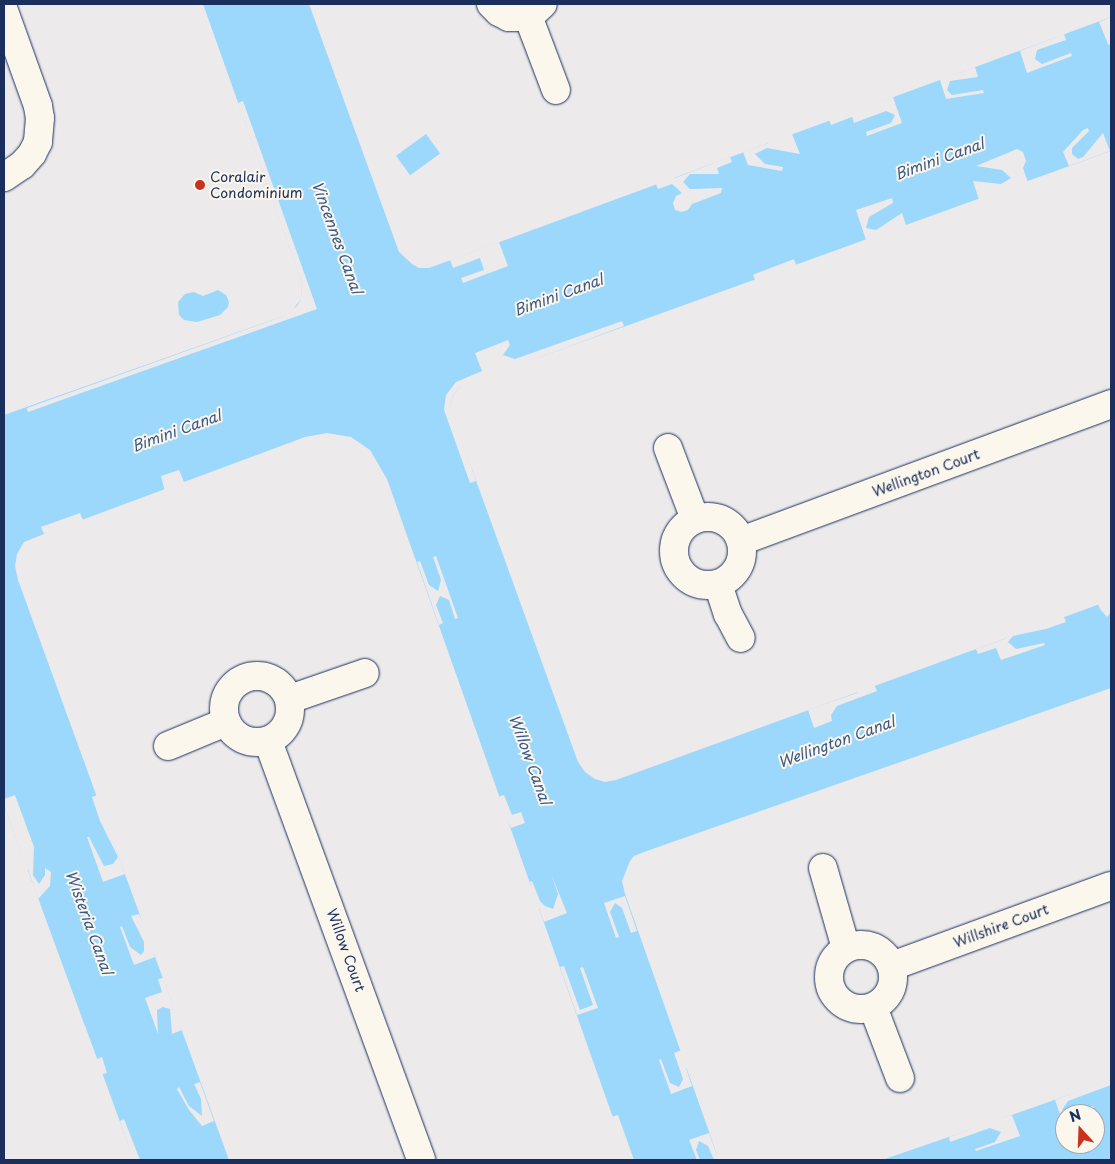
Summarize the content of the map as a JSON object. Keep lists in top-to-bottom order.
{
  "streets": {
    "street": ["Wellington Court", "Willshire Court", "Willow Court"]
  },
  "water": [
    "Bimini Canal",
    "Vincennes Canal",
    "Wellington Canal",
    "Willow Canal",
    "Wisteria Canal"
  ],
  "places": ["Coralair Condominium"],
  "north": "top"
}
